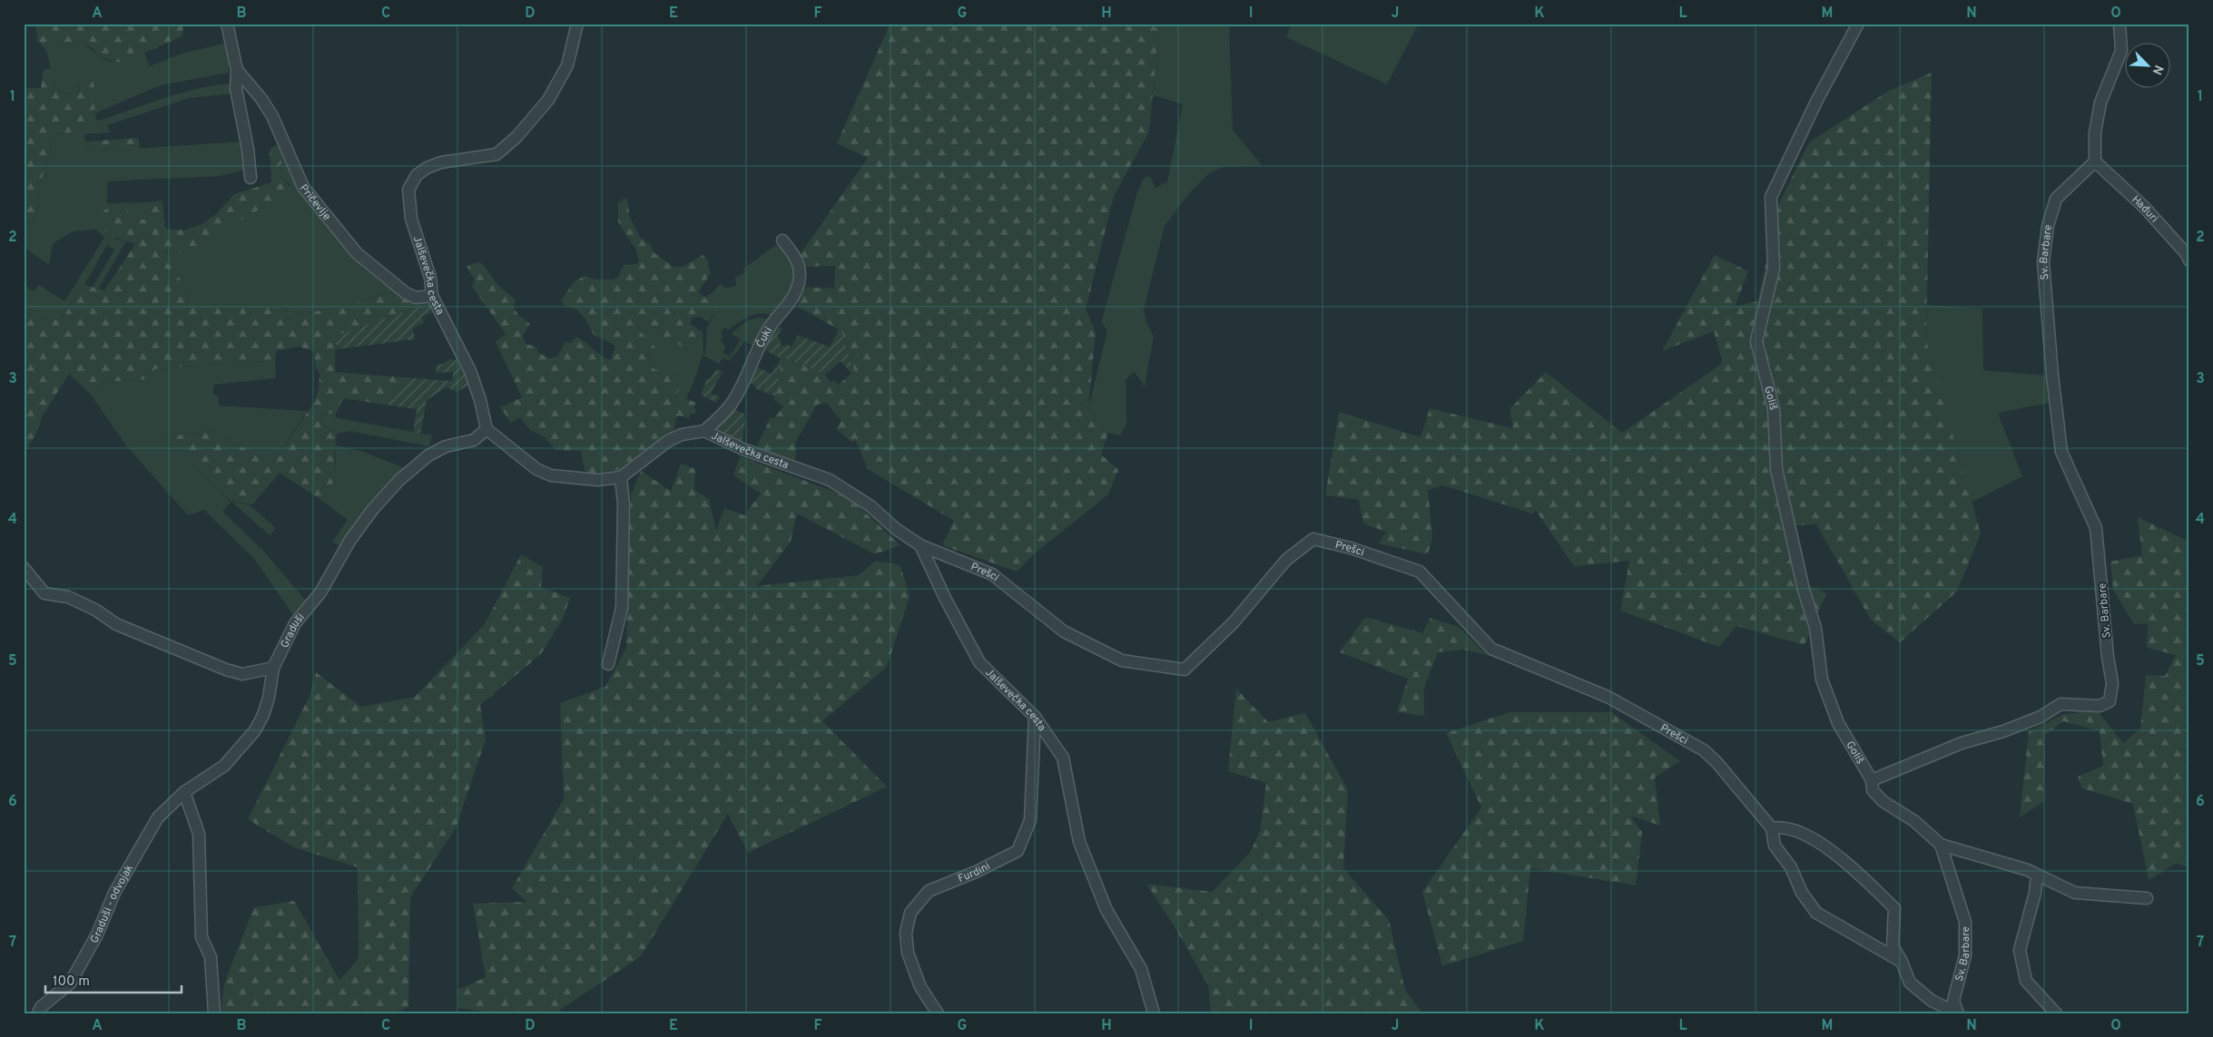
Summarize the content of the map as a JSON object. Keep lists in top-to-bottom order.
{
  "streets": {
    "street": [
      "Pričevlje",
      "Hađuri",
      "Sv. Barbare",
      "Jalševečka cesta",
      "Ćuki",
      "Goliš",
      "Prešci",
      "Graduši",
      "Furdini",
      "Graduši - odvojak"
    ]
  },
  "crossings": [
    ["Pričevlje", "Jalševečka cesta"],
    ["Hađuri", "Sv. Barbare"],
    ["Sv. Barbare", "Goliš"],
    ["Jalševečka cesta", "Ćuki"],
    ["Jalševečka cesta", "Prešci"],
    ["Jalševečka cesta", "Graduši"],
    ["Jalševečka cesta", "Furdini"],
    ["Graduši", "Graduši - odvojak"]
  ],
  "scale_bar": "100 m",
  "north": "bottom right",
  "grid": {
    "columns": [
      "A",
      "B",
      "C",
      "D",
      "E",
      "F",
      "G",
      "H",
      "I",
      "J",
      "K",
      "L",
      "M",
      "N",
      "O"
    ],
    "rows": [
      "1",
      "2",
      "3",
      "4",
      "5",
      "6",
      "7"
    ]
  }
}
